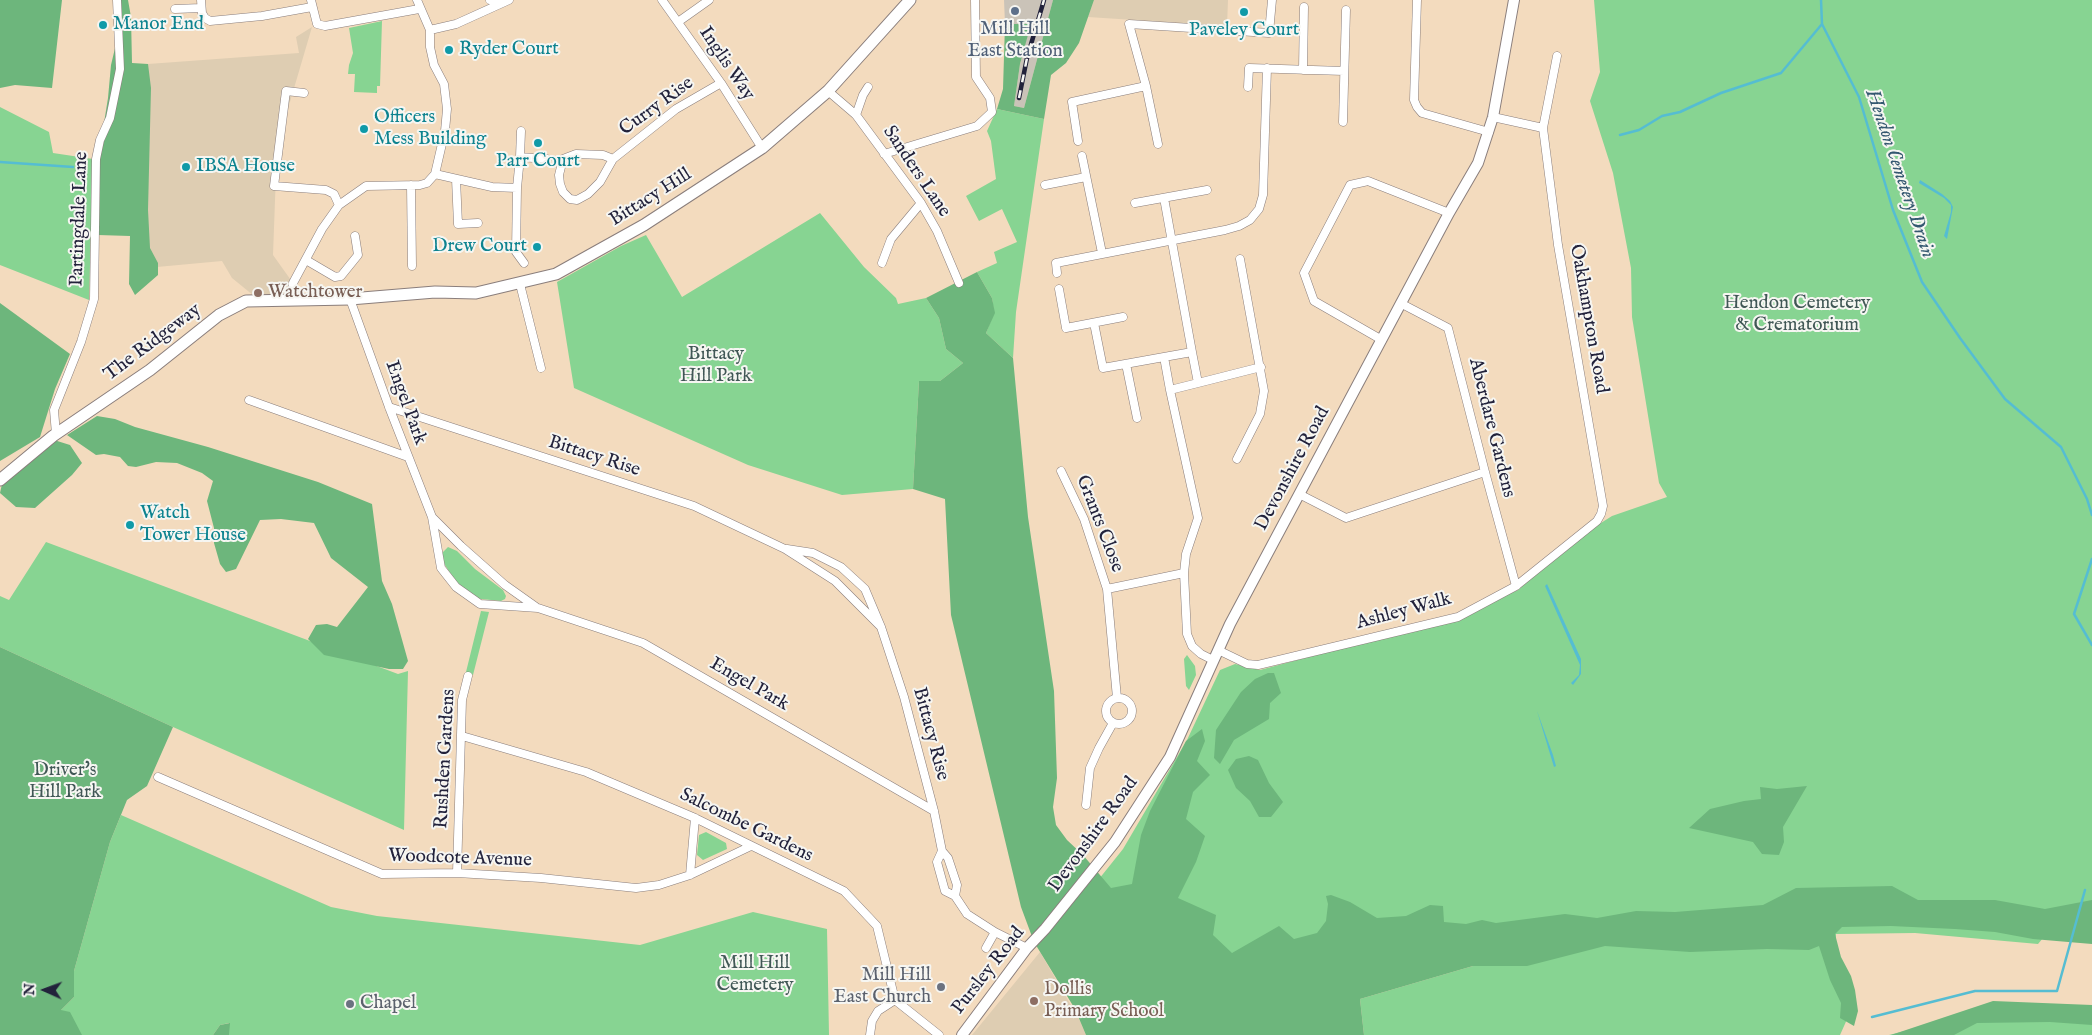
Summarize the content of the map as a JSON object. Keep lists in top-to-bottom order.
{
  "streets": {
    "main road": ["Bittacy Hill", "The Ridgeway"],
    "street": [
      "Inglis Way",
      "Curry Rise",
      "Sanders Lane",
      "Partingdale Lane",
      "Oakhampton Road",
      "Engel Park",
      "Aberdare Gardens",
      "Bittacy Rise",
      "Devonshire Road",
      "Grants Close",
      "Ashley Walk",
      "Rushden Gardens",
      "Salcombe Gardens",
      "Woodcote Avenue",
      "Pursley Road"
    ]
  },
  "crossings": [
    ["Inglis Way", "Curry Rise"],
    ["Inglis Way", "Bittacy Hill"],
    ["Sanders Lane", "Bittacy Hill"],
    ["Bittacy Hill", "The Ridgeway"],
    ["Bittacy Hill", "Engel Park"],
    ["Partingdale Lane", "The Ridgeway"],
    ["Oakhampton Road", "Ashley Walk"],
    ["The Ridgeway", "Engel Park"],
    ["Engel Park", "Bittacy Rise"],
    ["Aberdare Gardens", "Devonshire Road"],
    ["Aberdare Gardens", "Ashley Walk"],
    ["Bittacy Rise", "Pursley Road"],
    ["Devonshire Road", "Ashley Walk"],
    ["Devonshire Road", "Pursley Road"],
    ["Grants Close", "Ashley Walk"],
    ["Rushden Gardens", "Salcombe Gardens"],
    ["Rushden Gardens", "Woodcote Avenue"],
    ["Salcombe Gardens", "Woodcote Avenue"]
  ],
  "water": ["Hendon Cemetery Drain"],
  "parks": [
    "Hendon Cemetery & Crematorium",
    "Bittacy Hill Park",
    "Driver's Hill Park",
    "Mill Hill Cemetery"
  ],
  "places": [
    "Mill Hill East Station",
    "Paveley Court",
    "Manor End",
    "Ryder Court",
    "Officers Mess Building",
    "Parr Court",
    "IBSA House",
    "Drew Court",
    "Watchtower",
    "Watch Tower House",
    "Mill Hill East Church",
    "Dollis Primary School",
    "Chapel"
  ],
  "north": "left"
}
